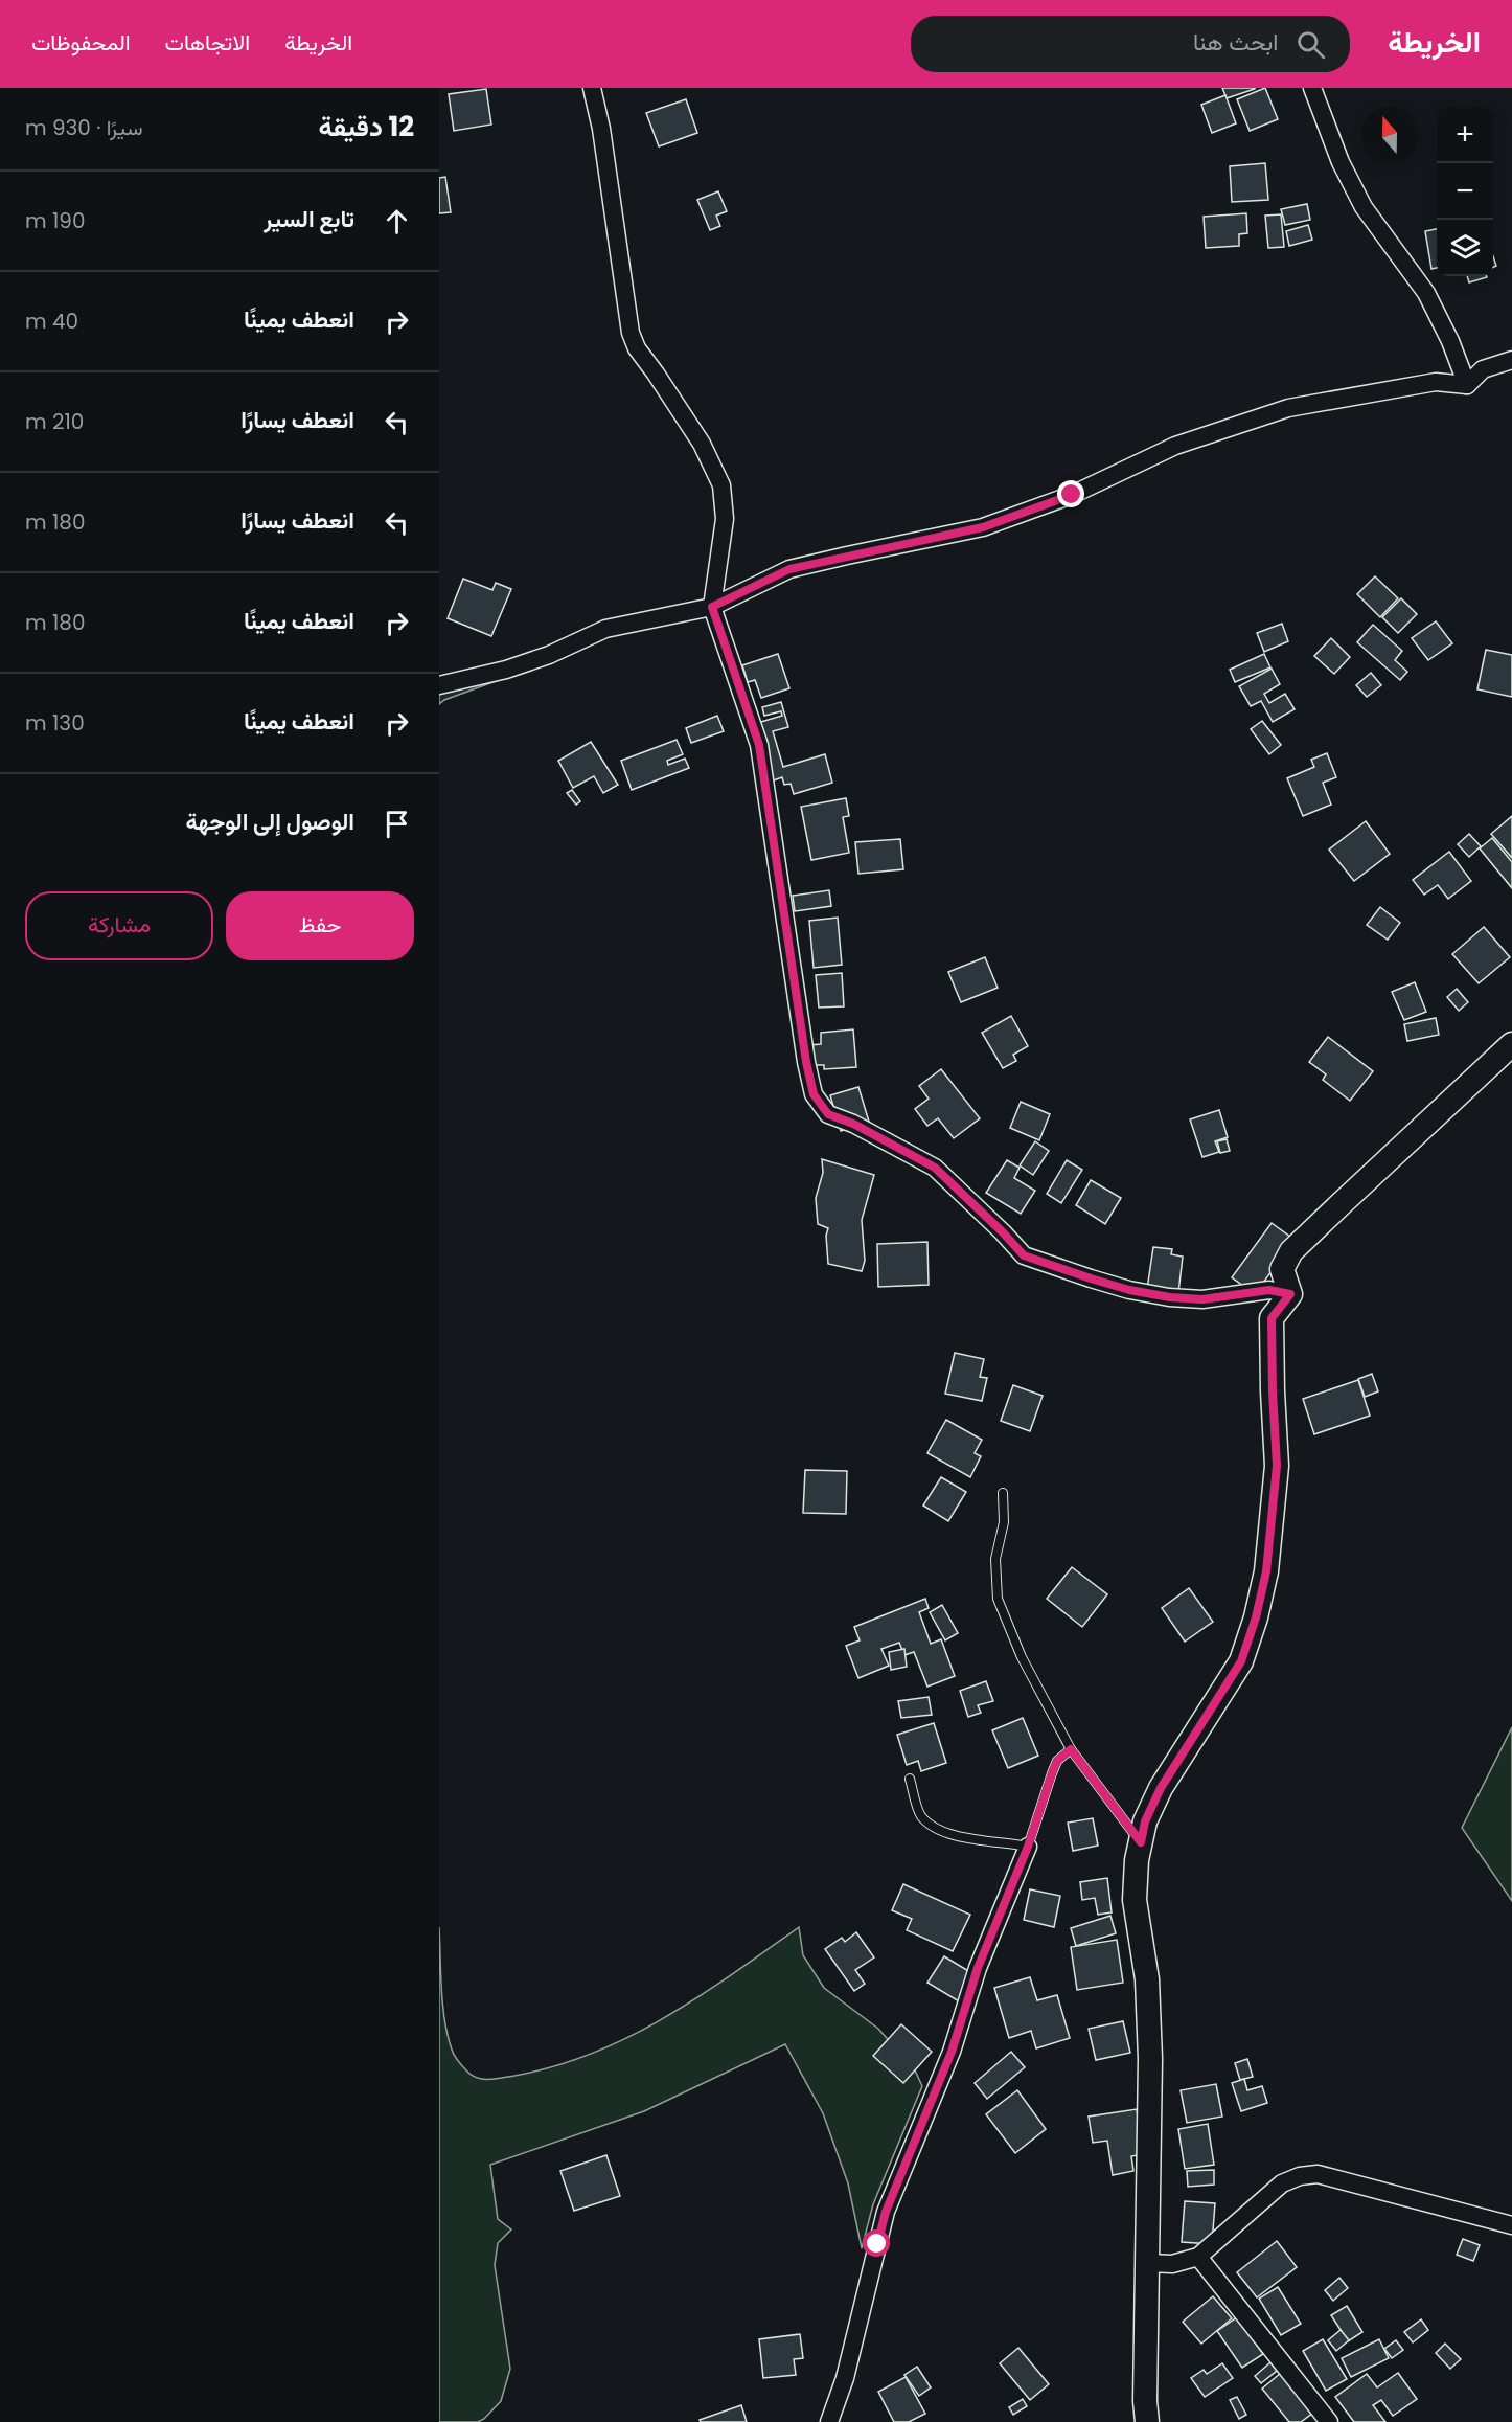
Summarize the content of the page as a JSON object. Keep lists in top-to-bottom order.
{
  "north": "top",
  "page": {
    "header": "الخريطة",
    "search": "ابحث هنا",
    "nav": ["الخريطة", "الاتجاهات", "المحفوظات"],
    "heading": ["12 دقيقة", "سيرًا · 930 m"],
    "map_buttons": ["+", "−"],
    "list": [
      ["تابع السير", "190 m"],
      ["انعطف يمينًا", "40 m"],
      ["انعطف يسارًا", "210 m"],
      ["انعطف يسارًا", "180 m"],
      ["انعطف يمينًا", "180 m"],
      ["انعطف يمينًا", "130 m"],
      "الوصول إلى الوجهة"
    ],
    "buttons": ["حفظ", "مشاركة"]
  }
}
